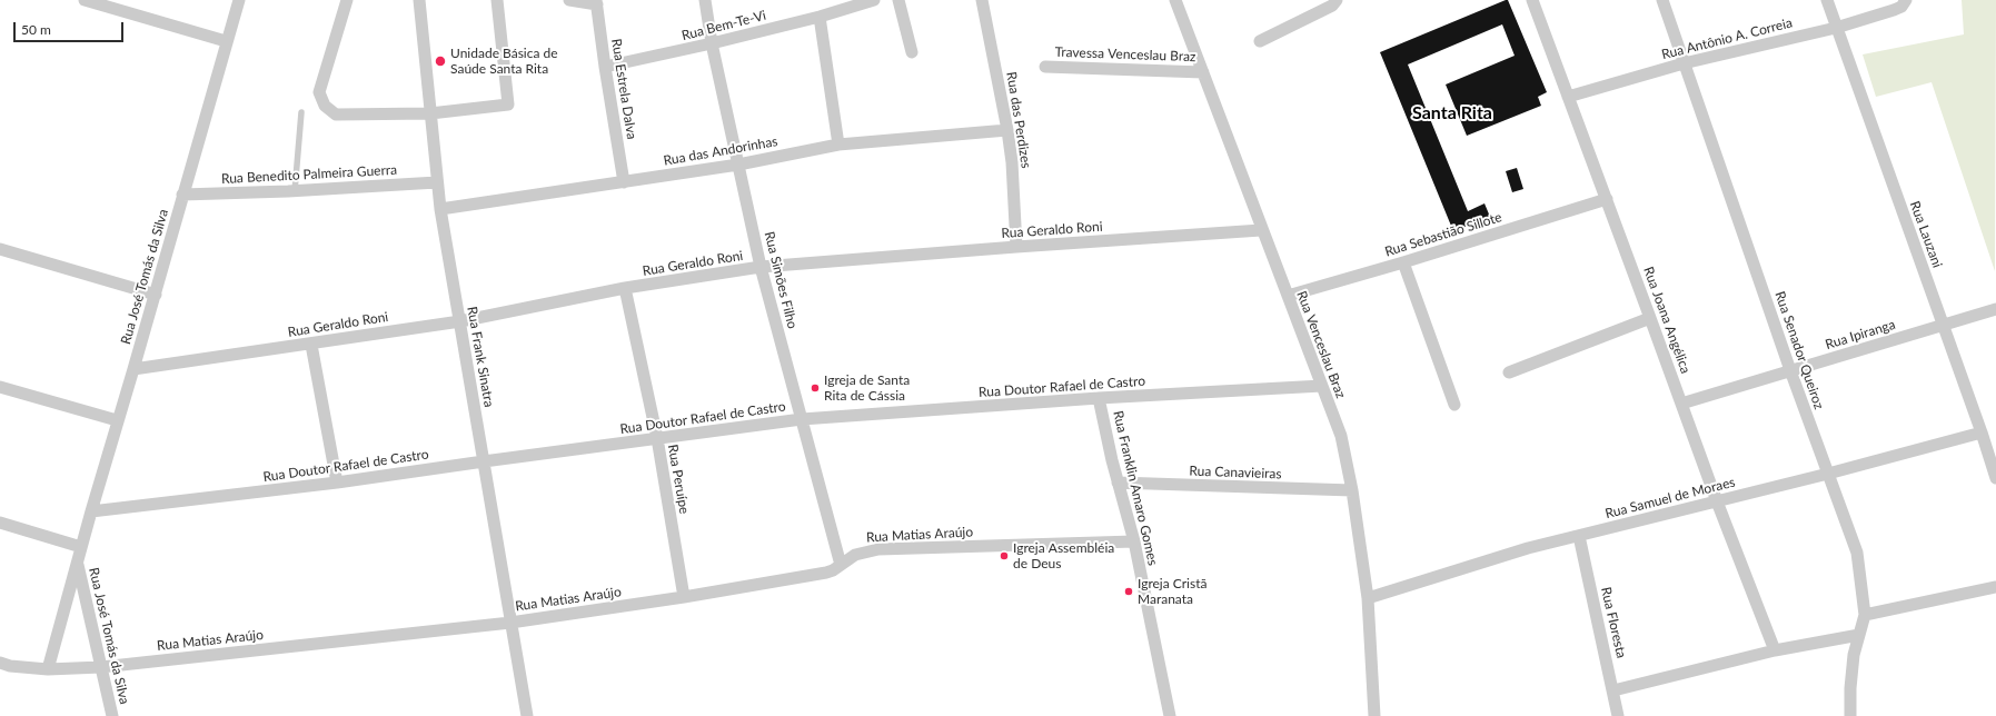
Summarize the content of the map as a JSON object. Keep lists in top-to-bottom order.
{
  "streets": {
    "street": [
      "Rua Bem-Te-Vi",
      "Rua Antônio A. Correia",
      "Travessa Venceslau Braz",
      "Rua Estrela Dalva",
      "Rua das Perdizes",
      "Rua das Andorinhas",
      "Rua Benedito Palmeira Guerra",
      "Rua Geraldo Roni",
      "Rua Sebastião Sillote",
      "Rua Lauzani",
      "Rua José Tomás da Silva",
      "Rua Simões Filho",
      "Rua Joana Angélica",
      "Rua Ipiranga",
      "Rua Venceslau Braz",
      "Rua Senador Queiroz",
      "Rua Frank Sinatra",
      "Rua Doutor Rafael de Castro",
      "Rua Canavieiras",
      "Rua Peruípe",
      "Rua Franklin Amaro Gomes",
      "Rua Samuel de Moraes",
      "Rua Matias Araújo",
      "Rua Floresta"
    ]
  },
  "crossings": [
    ["Rua Bem-Te-Vi", "Rua Estrela Dalva"],
    ["Rua Bem-Te-Vi", "Rua Simões Filho"],
    ["Rua Antônio A. Correia", "Rua Lauzani"],
    ["Rua Antônio A. Correia", "Rua Joana Angélica"],
    ["Rua Antônio A. Correia", "Rua Senador Queiroz"],
    ["Travessa Venceslau Braz", "Rua Venceslau Braz"],
    ["Rua Estrela Dalva", "Rua das Andorinhas"],
    ["Rua das Perdizes", "Rua das Andorinhas"],
    ["Rua das Perdizes", "Rua Geraldo Roni"],
    ["Rua das Andorinhas", "Rua Simões Filho"],
    ["Rua das Andorinhas", "Rua Frank Sinatra"],
    ["Rua Benedito Palmeira Guerra", "Rua José Tomás da Silva"],
    ["Rua Benedito Palmeira Guerra", "Rua Frank Sinatra"],
    ["Rua Geraldo Roni", "Rua José Tomás da Silva"],
    ["Rua Geraldo Roni", "Rua Simões Filho"],
    ["Rua Geraldo Roni", "Rua Venceslau Braz"],
    ["Rua Geraldo Roni", "Rua Frank Sinatra"],
    ["Rua Geraldo Roni", "Rua Peruípe"],
    ["Rua Sebastião Sillote", "Rua Joana Angélica"],
    ["Rua Sebastião Sillote", "Rua Venceslau Braz"],
    ["Rua Lauzani", "Rua Ipiranga"],
    ["Rua Lauzani", "Rua Samuel de Moraes"],
    ["Rua José Tomás da Silva", "Rua Doutor Rafael de Castro"],
    ["Rua José Tomás da Silva", "Rua Matias Araújo"],
    ["Rua Simões Filho", "Rua Doutor Rafael de Castro"],
    ["Rua Simões Filho", "Rua Matias Araújo"],
    ["Rua Joana Angélica", "Rua Ipiranga"],
    ["Rua Joana Angélica", "Rua Samuel de Moraes"],
    ["Rua Ipiranga", "Rua Senador Queiroz"],
    ["Rua Venceslau Braz", "Rua Doutor Rafael de Castro"],
    ["Rua Venceslau Braz", "Rua Canavieiras"],
    ["Rua Venceslau Braz", "Rua Samuel de Moraes"],
    ["Rua Senador Queiroz", "Rua Samuel de Moraes"],
    ["Rua Frank Sinatra", "Rua Doutor Rafael de Castro"],
    ["Rua Frank Sinatra", "Rua Matias Araújo"],
    ["Rua Doutor Rafael de Castro", "Rua Peruípe"],
    ["Rua Doutor Rafael de Castro", "Rua Franklin Amaro Gomes"],
    ["Rua Canavieiras", "Rua Franklin Amaro Gomes"],
    ["Rua Peruípe", "Rua Matias Araújo"],
    ["Rua Franklin Amaro Gomes", "Rua Matias Araújo"],
    ["Rua Samuel de Moraes", "Rua Floresta"]
  ],
  "districts": ["Santa Rita"],
  "places": [
    "Unidade Básica de Saúde Santa Rita",
    "Igreja de Santa Rita de Cássia",
    "Igreja Assembléia de Deus",
    "Igreja Cristã Maranata"
  ],
  "scale_bar": "50 m"
}
